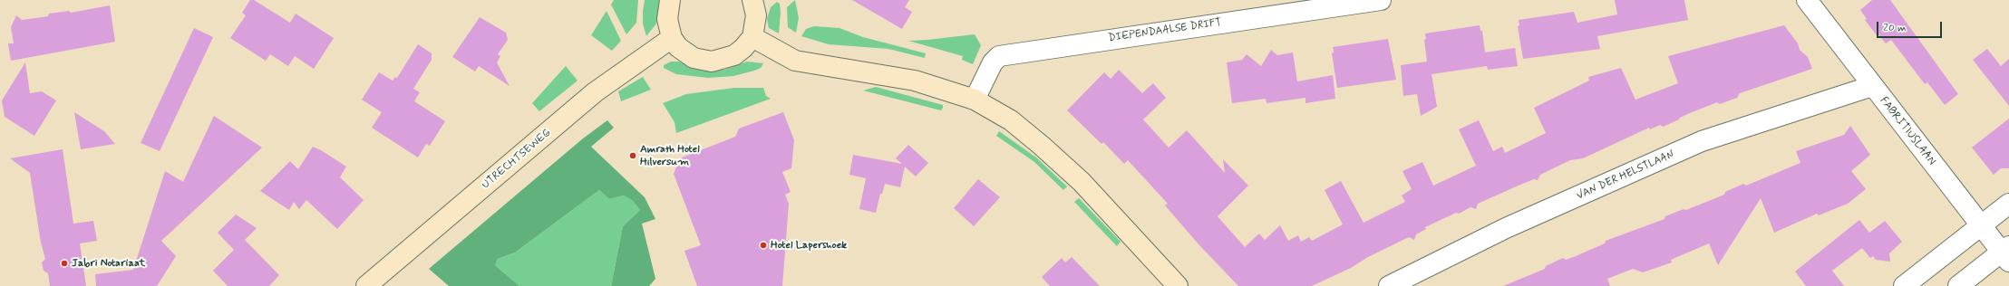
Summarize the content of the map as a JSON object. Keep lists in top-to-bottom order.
{
  "streets": {
    "main road": ["UTRECHTSEWEG"],
    "street": ["DIEPENDAALSE DRIFT", "FABRITIUSLAAN", "VAN DER HELSTLAAN"]
  },
  "crossings": [
    ["FABRITIUSLAAN", "VAN DER HELSTLAAN"]
  ],
  "places": ["Amrath Hotel Hilversum", "Hotel Lapershoek", "Jabri Notariaat"],
  "scale_bar": "20 m"
}
